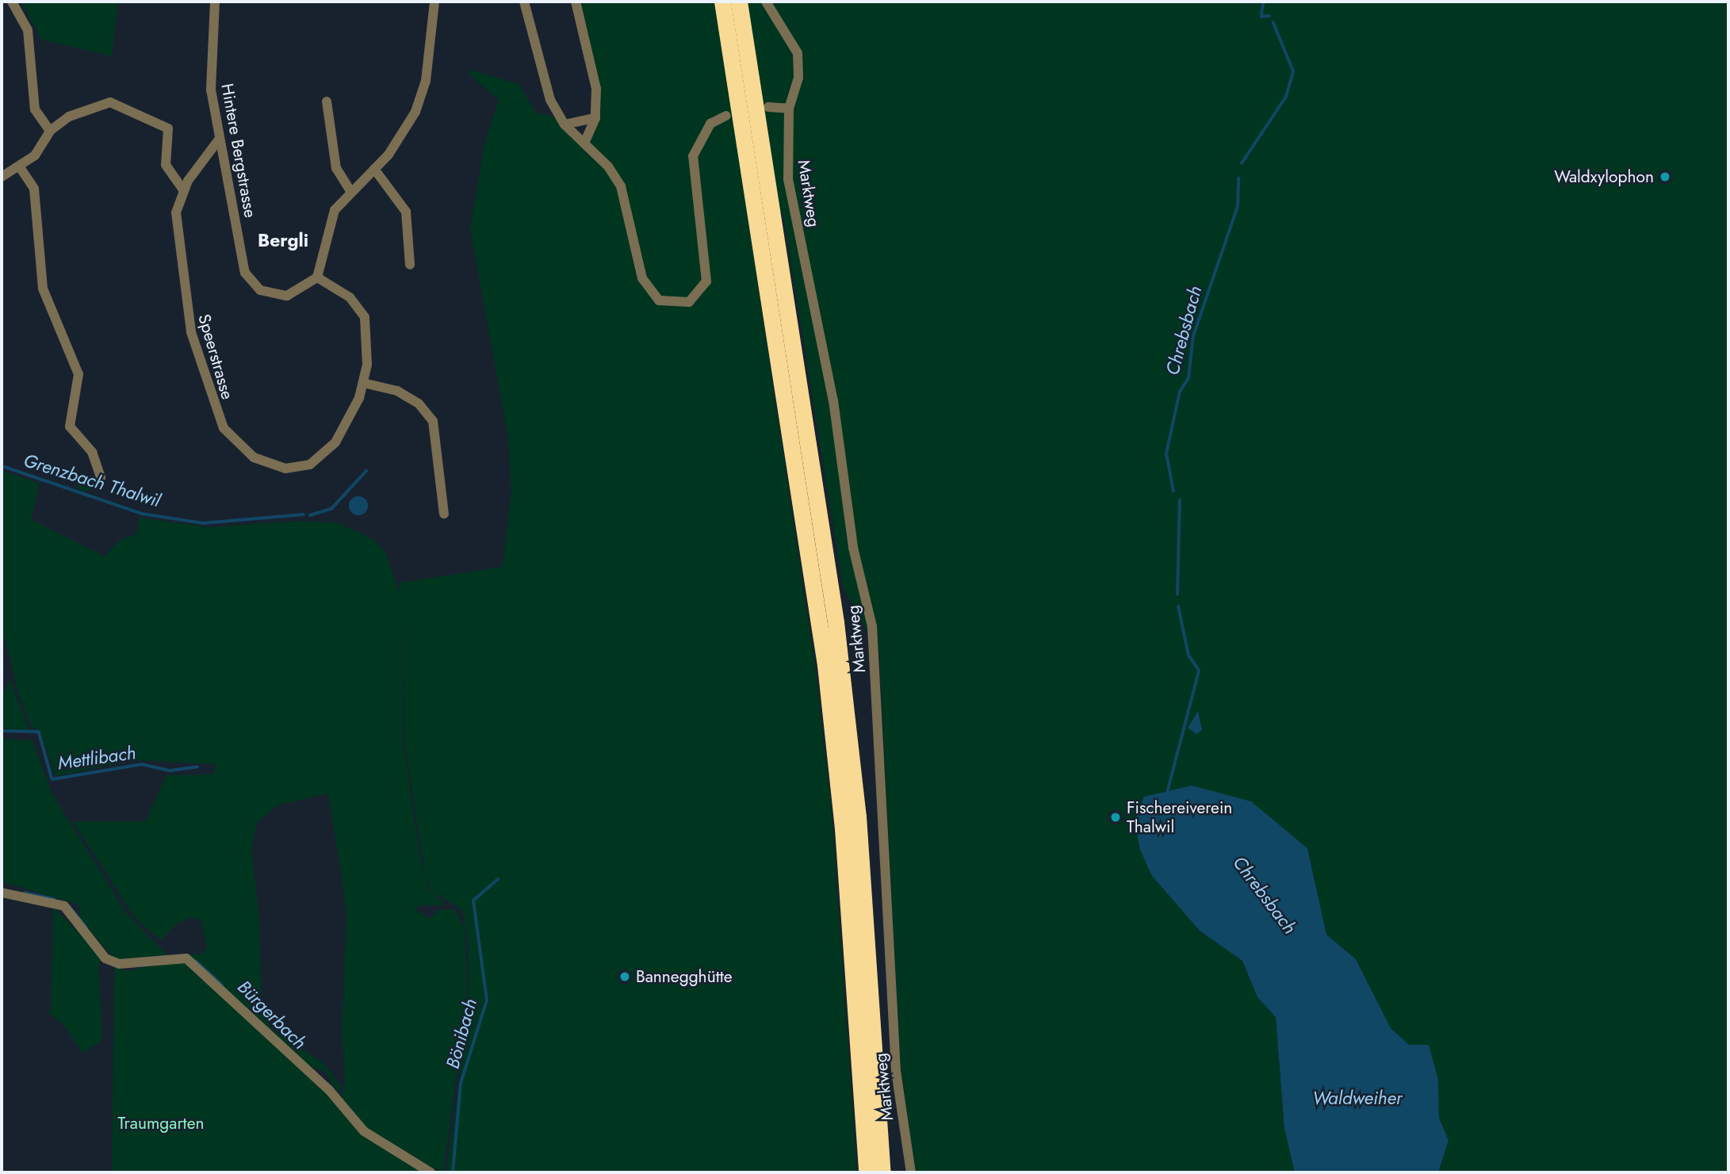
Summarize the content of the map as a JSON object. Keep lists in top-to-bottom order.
{
  "streets": {
    "street": ["Hintere Bergstrasse", "Marktweg", "Speerstrasse"]
  },
  "crossings": [
    ["Hintere Bergstrasse", "Speerstrasse"]
  ],
  "districts": ["Bergli"],
  "water": [
    "Chrebsbach",
    "Grenzbach Thalwil",
    "Mettlibach",
    "Bürgerbach",
    "Bönibach",
    "Waldweiher"
  ],
  "parks": ["Traumgarten"],
  "places": ["Waldxylophon", "Fischereiverein Thalwil", "Bannegghütte"]
}
